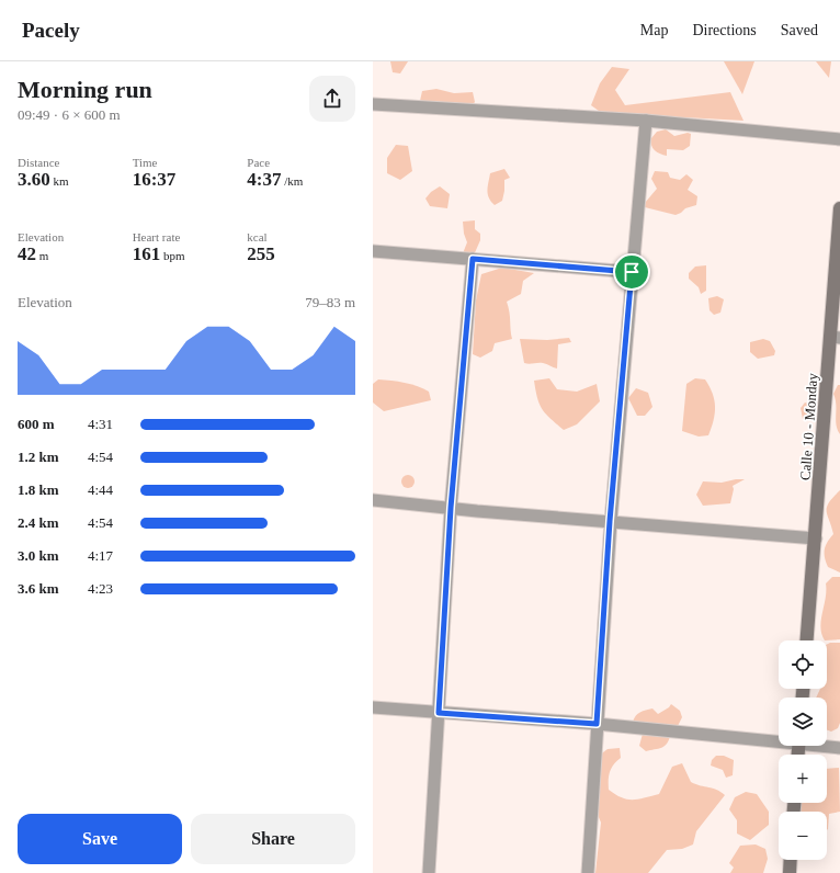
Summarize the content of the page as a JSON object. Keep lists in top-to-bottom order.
{
  "streets": {
    "street": ["Calle 10 - Monday"]
  },
  "page": {
    "header": "Pacely",
    "nav": ["Map", "Directions", "Saved"],
    "heading": ["Morning run", "09:49 · 6 × 600 m"],
    "stats": [
      ["Distance", "3.60 km"],
      ["Time", "16:37"],
      ["Pace", "4:37 /km"],
      ["Elevation", "42 m"],
      ["Heart rate", "161 bpm"],
      ["kcal", "255"]
    ],
    "chart": ["Elevation", "79–83 m"],
    "list": [
      {
        "name": "600 m",
        "note": "4:31"
      },
      {
        "name": "1.2 km",
        "note": "4:54"
      },
      {
        "name": "1.8 km",
        "note": "4:44"
      },
      {
        "name": "2.4 km",
        "note": "4:54"
      },
      {
        "name": "3.0 km",
        "note": "4:17"
      },
      {
        "name": "3.6 km",
        "note": "4:23"
      }
    ],
    "map_buttons": ["+", "−"],
    "buttons": ["Save", "Share"]
  }
}
